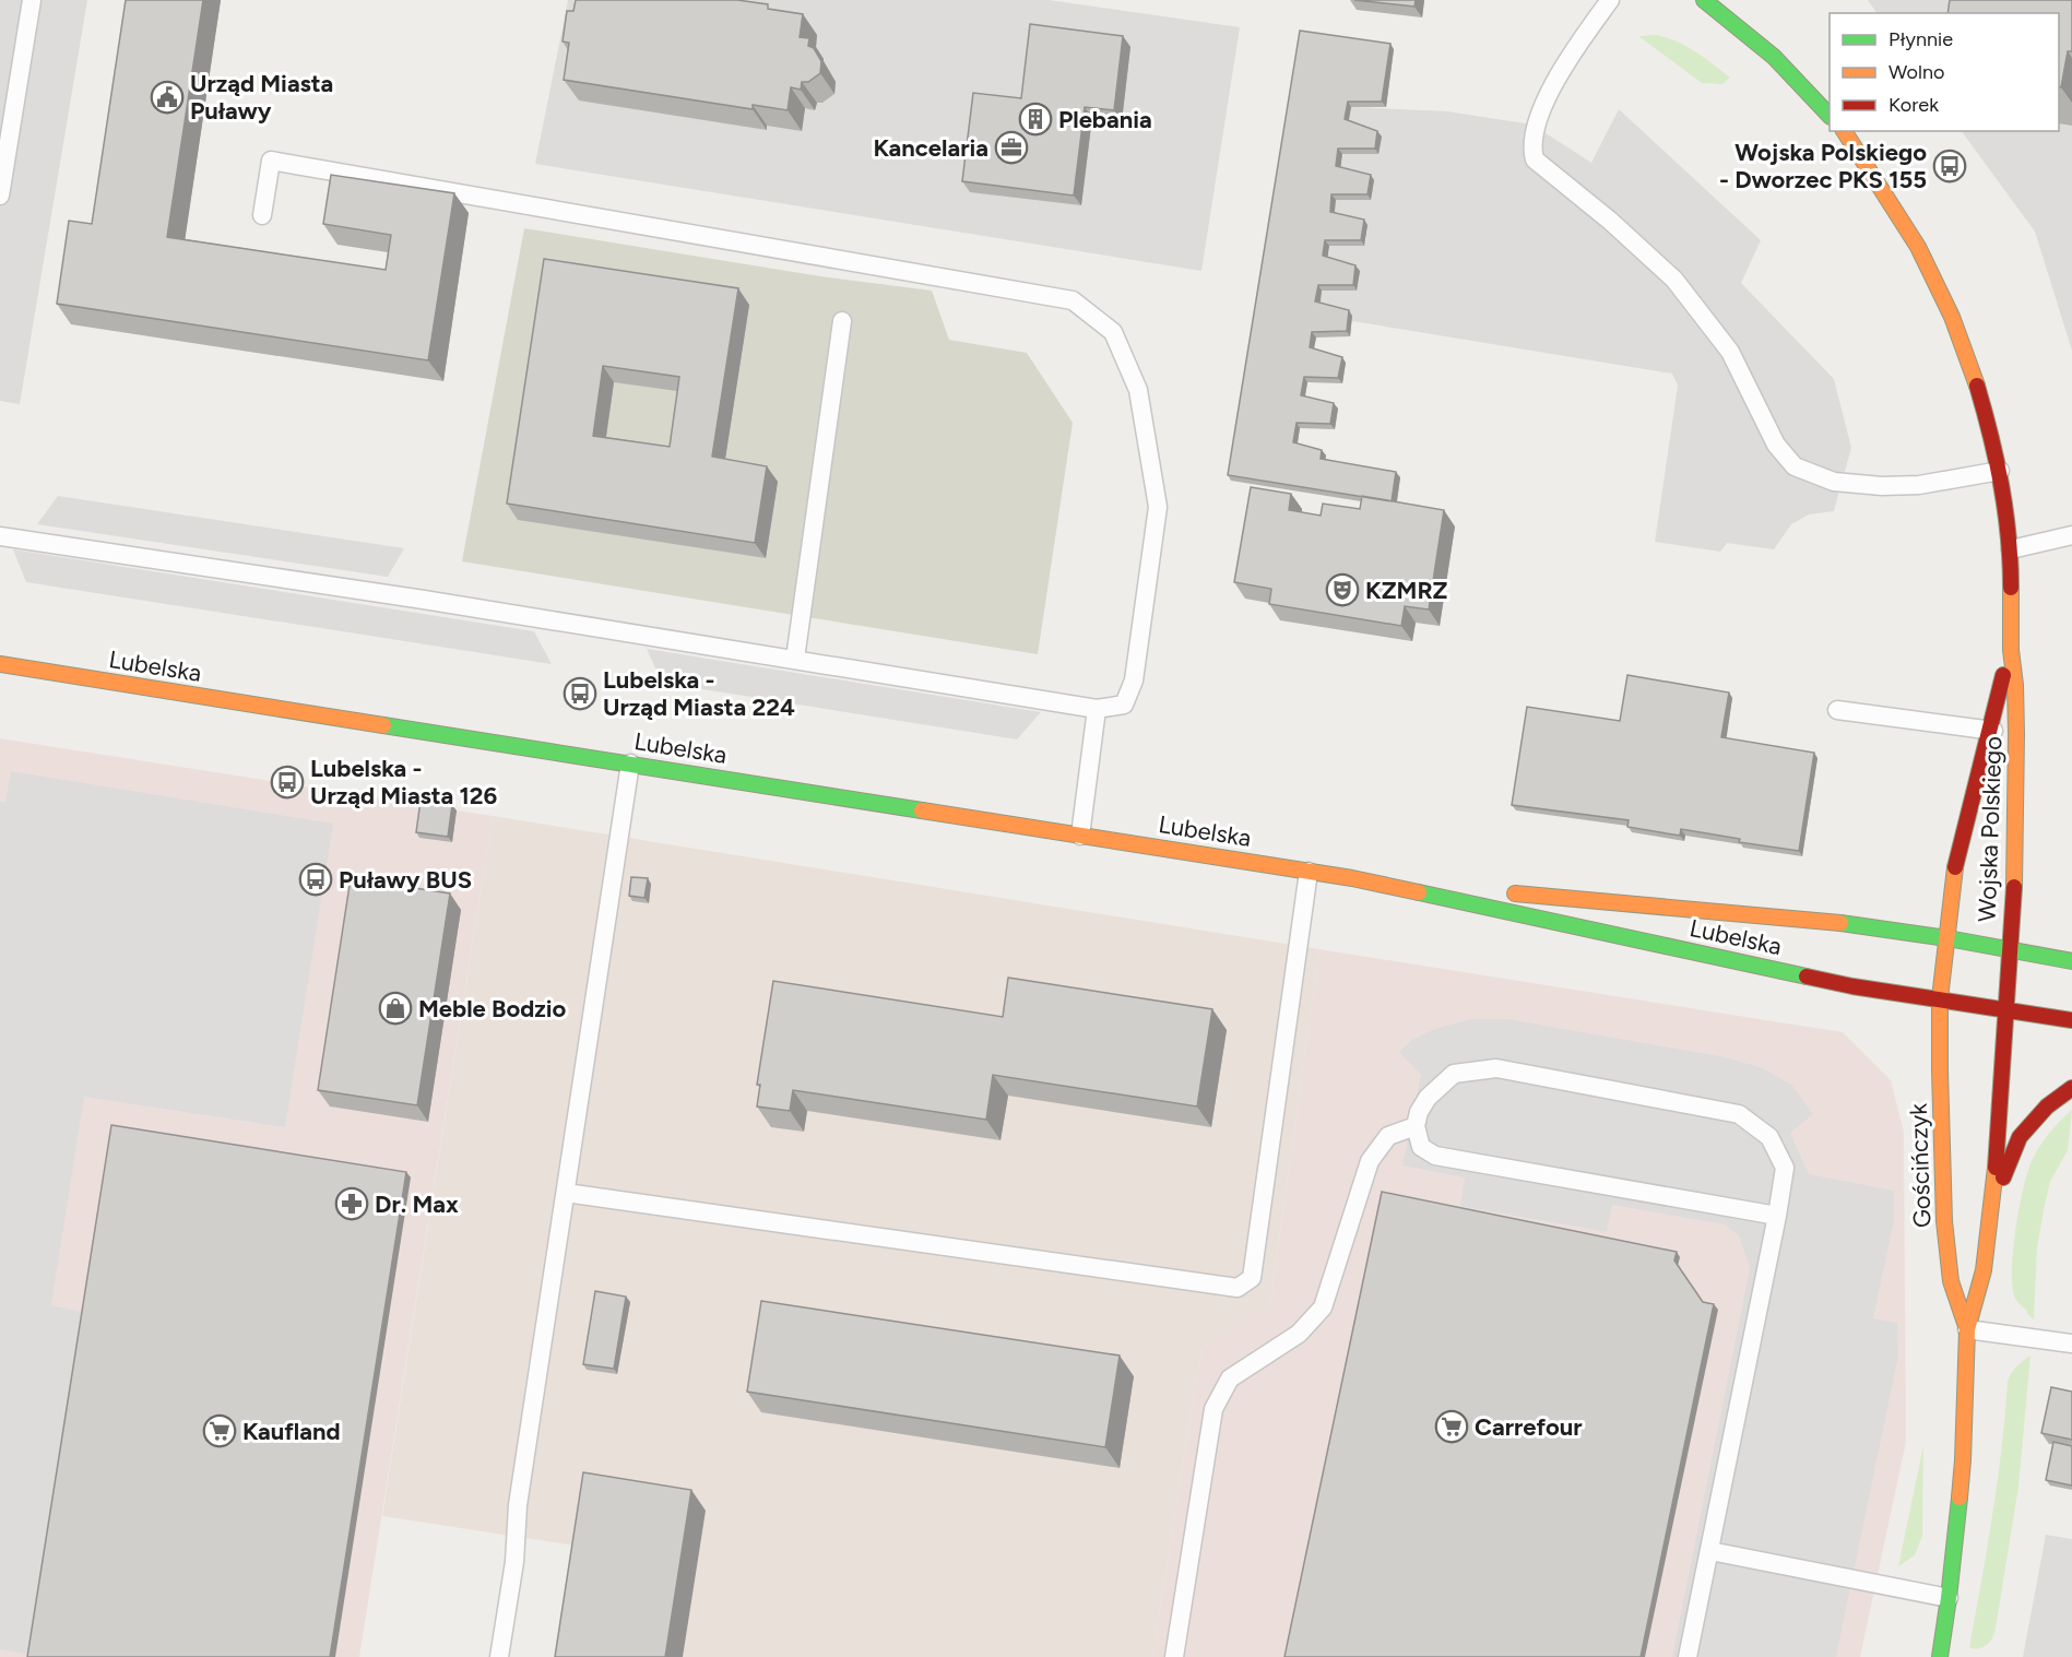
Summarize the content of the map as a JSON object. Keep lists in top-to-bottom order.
{
  "streets": {
    "main road": ["Lubelska", "Wojska Polskiego", "Gościńczyk"]
  },
  "crossings": [
    ["Lubelska", "Wojska Polskiego"],
    ["Lubelska", "Gościńczyk"],
    ["Wojska Polskiego", "Gościńczyk"]
  ],
  "places": {
    "public building": ["Urząd Miasta Puławy"],
    "building": ["Plebania"],
    "office": ["Kancelaria"],
    "bus stop": [
      "Wojska Polskiego - Dworzec PKS 155",
      "Lubelska - Urząd Miasta 224",
      "Lubelska - Urząd Miasta 126",
      "Puławy BUS"
    ],
    "theatre": ["KZMRZ"],
    "shop": ["Meble Bodzio"],
    "pharmacy": ["Dr. Max"],
    "supermarket": ["Carrefour", "Kaufland"]
  },
  "legend": ["Płynnie", "Wolno", "Korek"]
}
